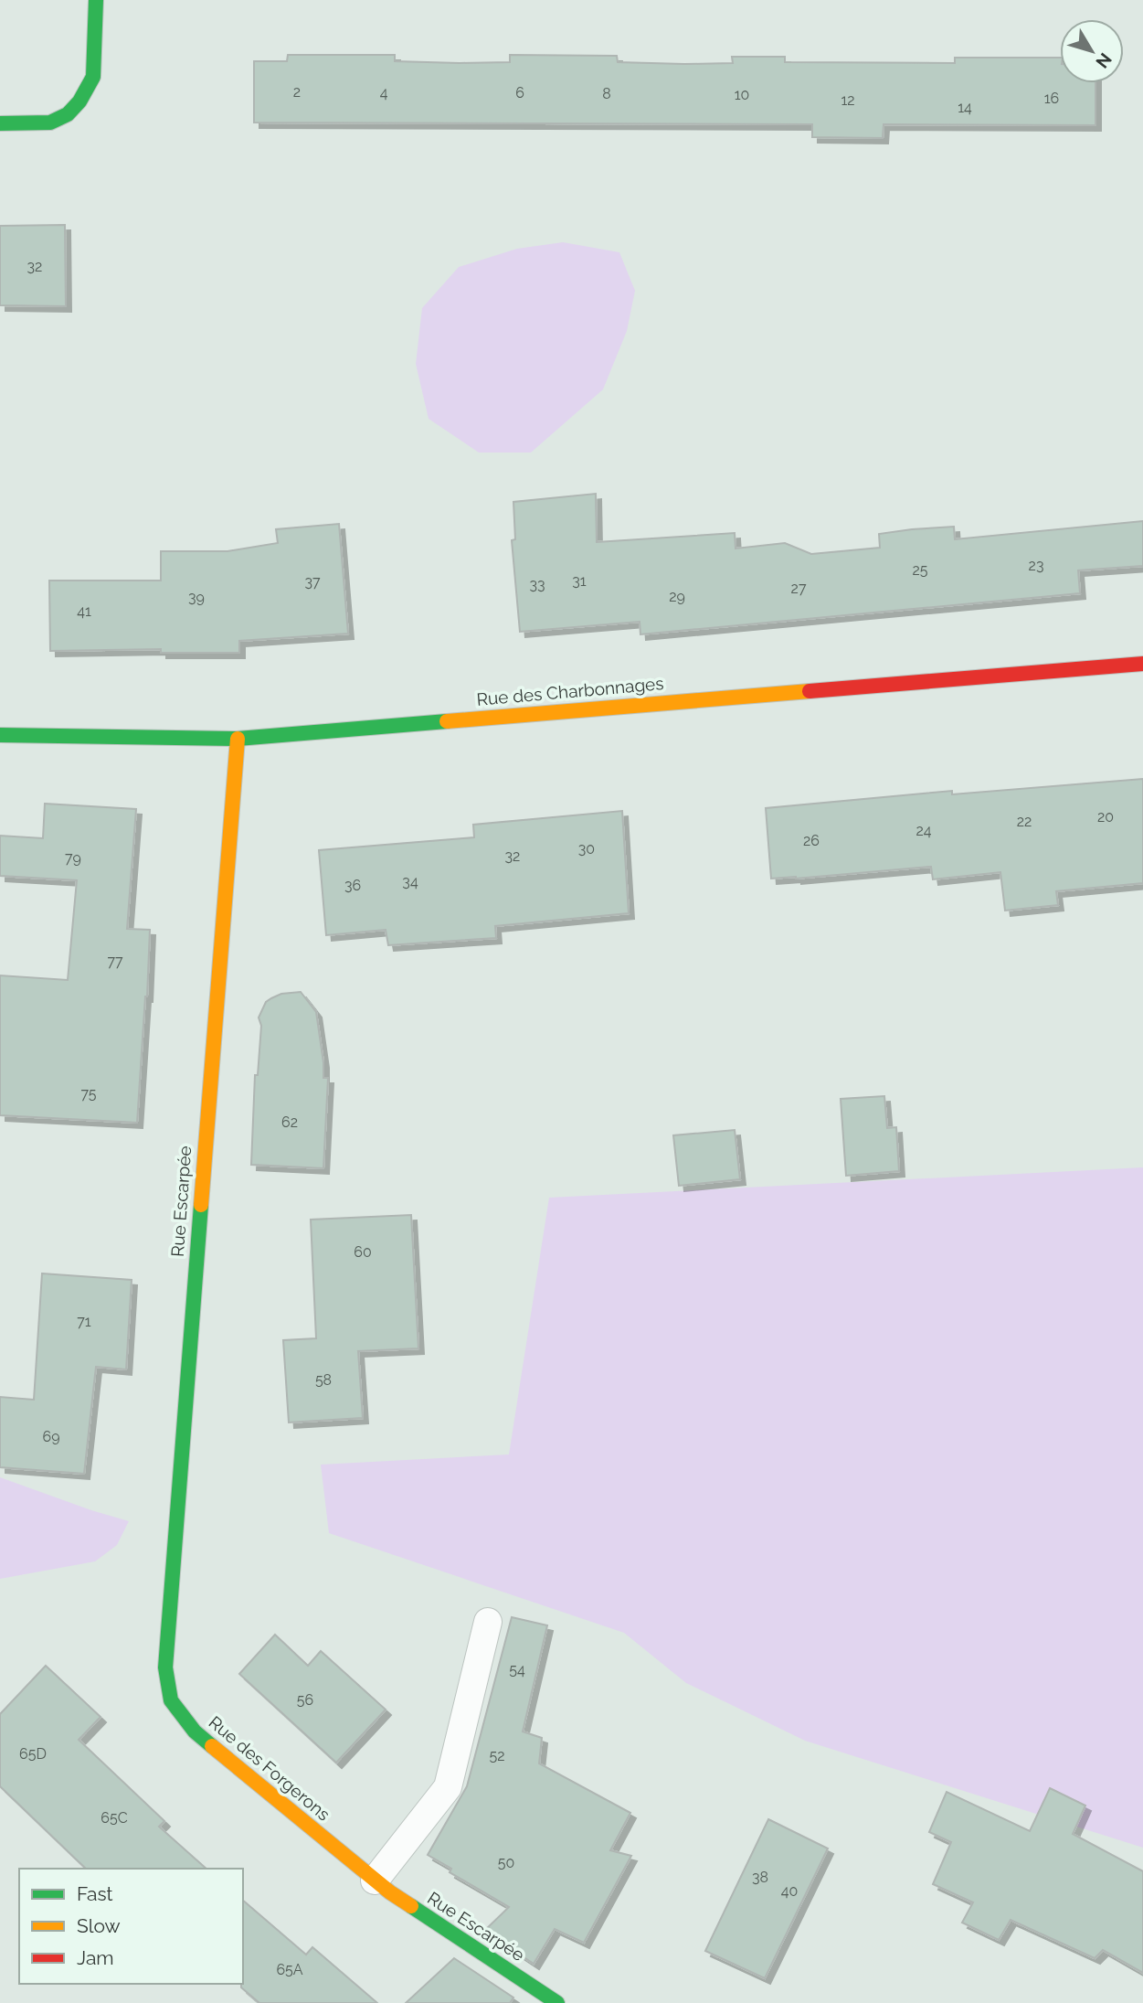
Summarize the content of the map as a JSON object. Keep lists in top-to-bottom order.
{
  "streets": {
    "street": ["Rue des Charbonnages", "Rue Escarpée", "Rue des Forgerons"]
  },
  "crossings": [
    ["Rue des Charbonnages", "Rue Escarpée"],
    ["Rue Escarpée", "Rue des Forgerons"]
  ],
  "house_numbers": [
    "2",
    "4",
    "6",
    "8",
    "10",
    "16",
    "12",
    "14",
    "32",
    "23",
    "25",
    "31",
    "37",
    "33",
    "27",
    "29",
    "39",
    "41",
    "20",
    "22",
    "24",
    "26",
    "30",
    "32",
    "79",
    "34",
    "36",
    "77",
    "75",
    "62",
    "60",
    "71",
    "58",
    "69",
    "54",
    "56",
    "65D",
    "52",
    "65C",
    "50",
    "38",
    "40",
    "65A"
  ],
  "legend": ["Fast", "Slow", "Jam"],
  "north": "bottom right"
}
